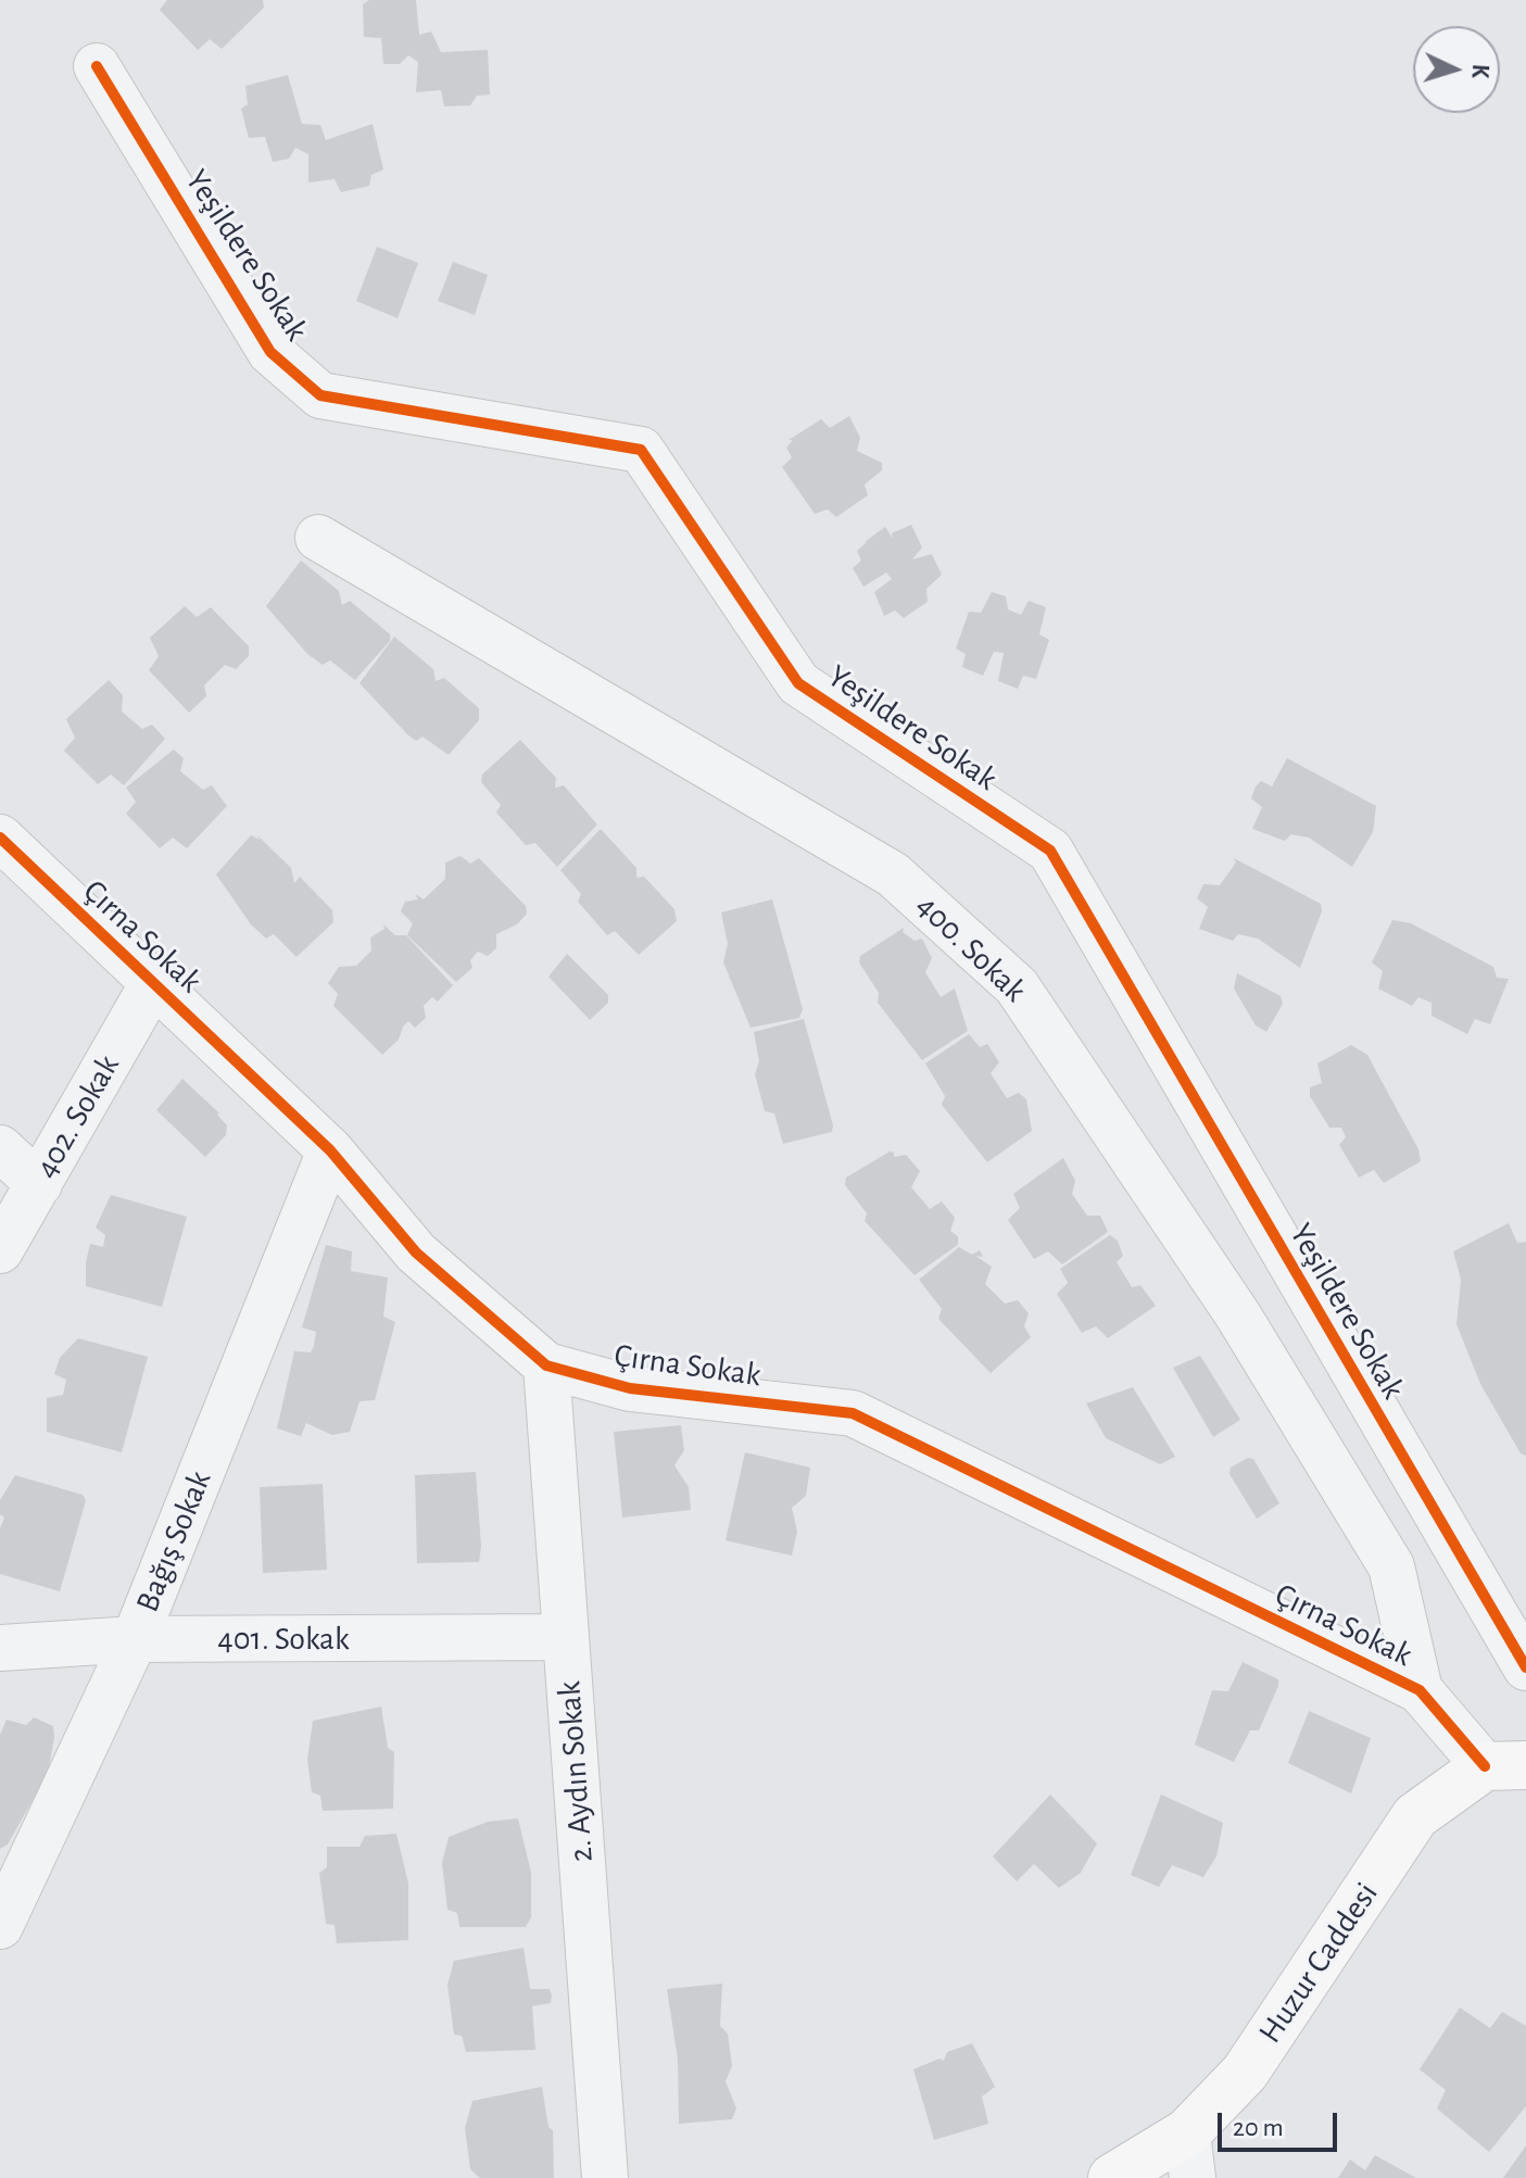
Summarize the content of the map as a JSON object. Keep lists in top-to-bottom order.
{
  "streets": {
    "street": [
      "Yeşildere Sokak",
      "Çırna Sokak",
      "400. Sokak",
      "402. Sokak",
      "Bağış Sokak",
      "401. Sokak",
      "2. Aydın Sokak",
      "Huzur Caddesi"
    ]
  },
  "crossings": [
    ["Çırna Sokak", "400. Sokak"],
    ["Çırna Sokak", "402. Sokak"],
    ["Çırna Sokak", "Bağış Sokak"],
    ["Çırna Sokak", "2. Aydın Sokak"],
    ["Çırna Sokak", "Huzur Caddesi"],
    ["Bağış Sokak", "401. Sokak"],
    ["401. Sokak", "2. Aydın Sokak"]
  ],
  "scale_bar": "20 m",
  "north": "right"
}
